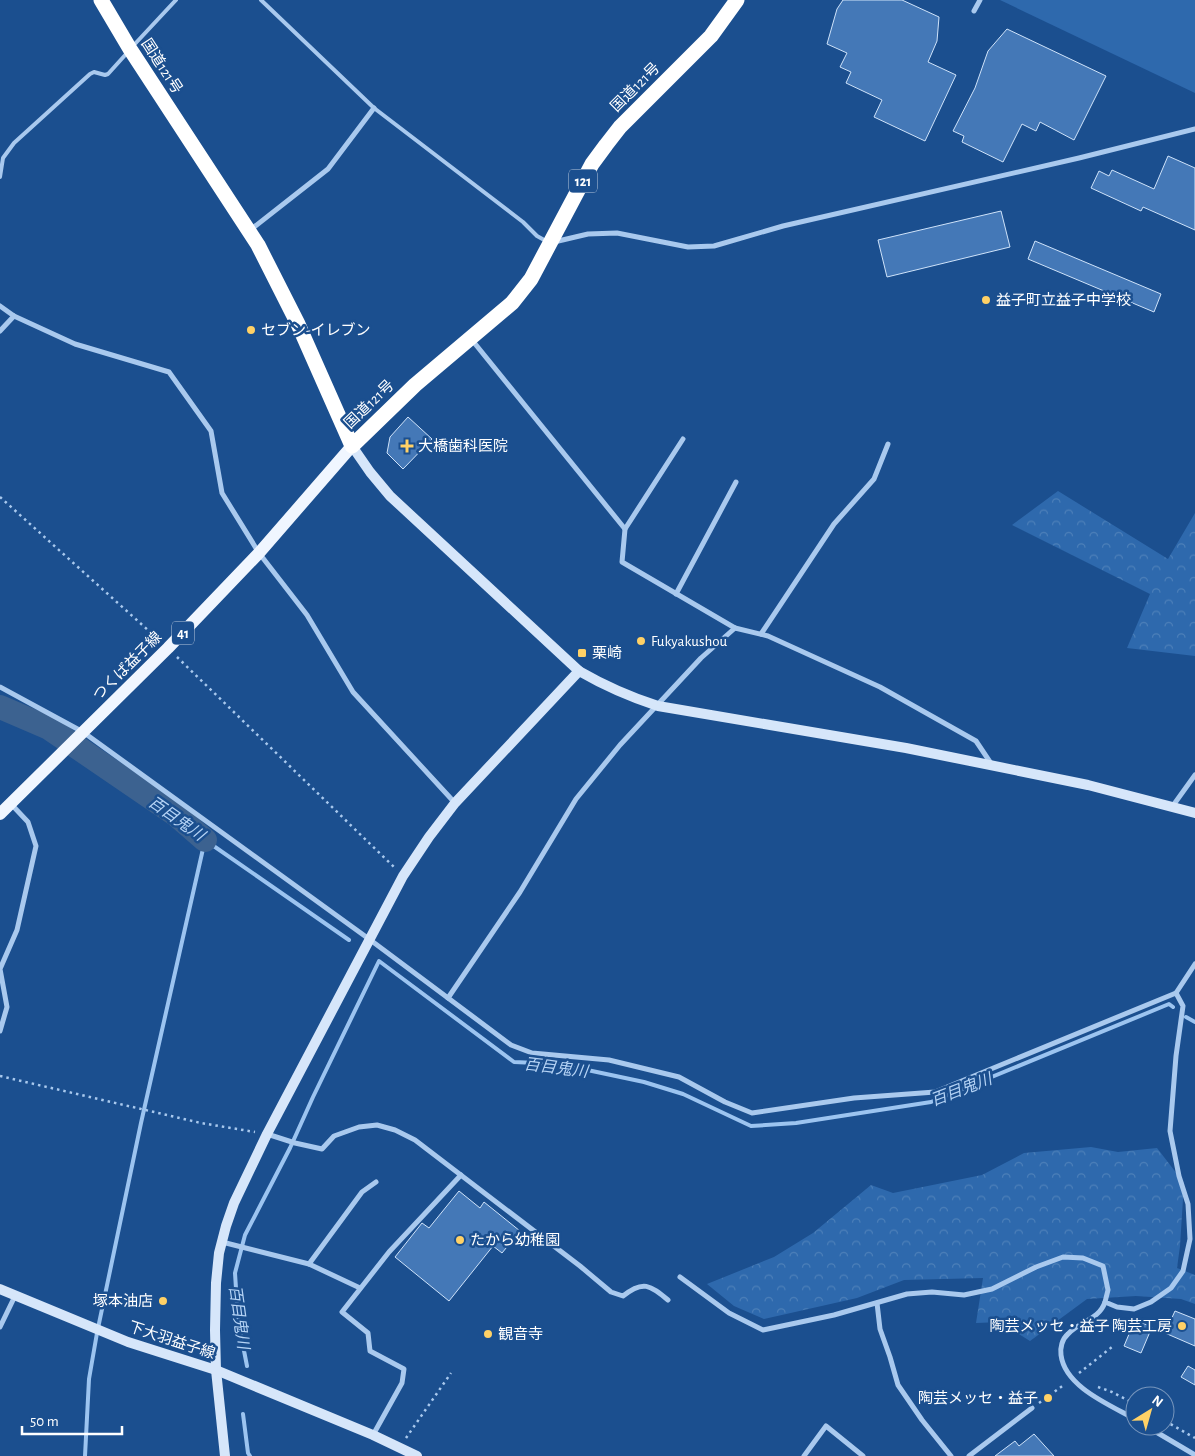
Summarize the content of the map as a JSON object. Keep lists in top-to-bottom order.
{
  "streets": {
    "highway": ["国道121号", "121"],
    "main road": ["41", "つくば益子線"],
    "street": ["下大羽益子線"]
  },
  "crossings": [
    ["国道121号", "つくば益子線"]
  ],
  "water": ["百目鬼川"],
  "places": {
    "other": [
      "益子町立益子中学校",
      "セブン-イレブン",
      "Fukyakushou",
      "たから幼稚園",
      "塚本油店",
      "陶芸メッセ・益子 陶芸工房",
      "観音寺",
      "陶芸メッセ・益子"
    ],
    "health": ["大橋歯科医院"],
    "transit": ["栗崎"]
  },
  "scale_bar": "50 m",
  "north": "top right"
}
